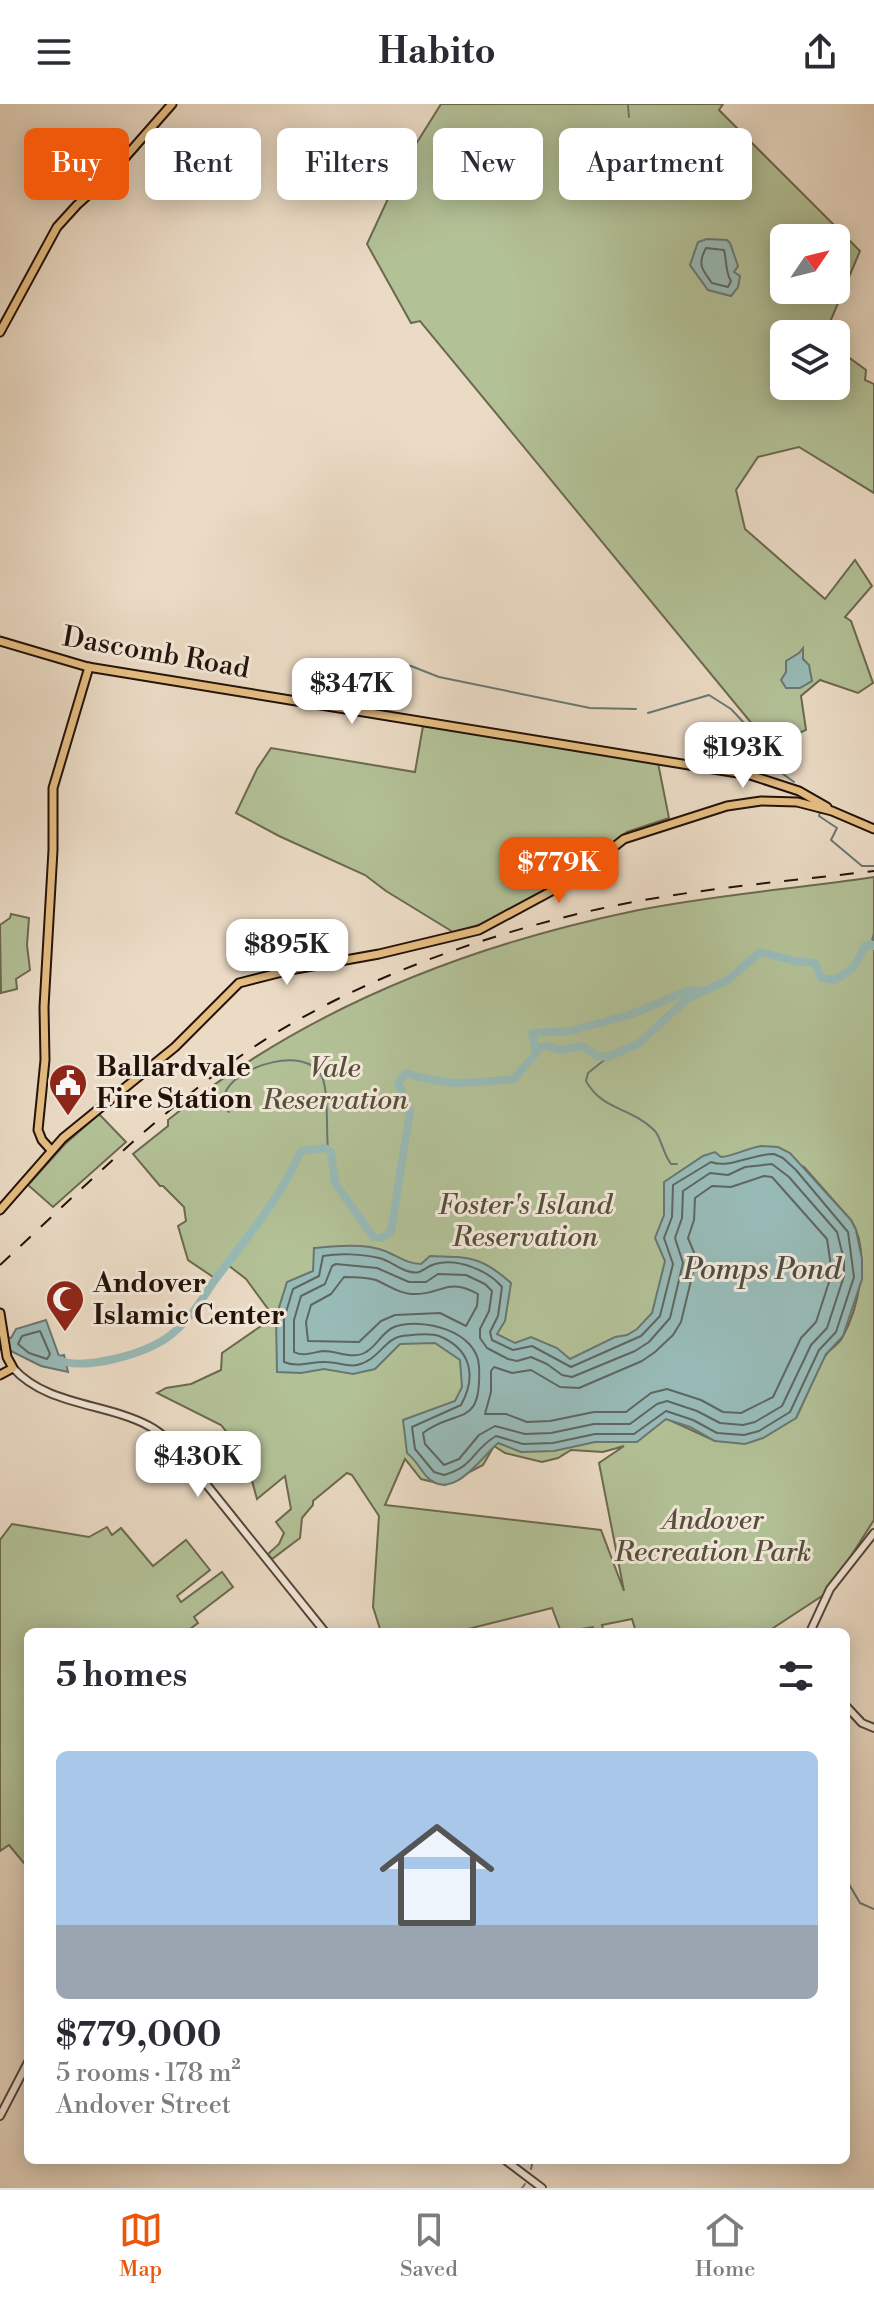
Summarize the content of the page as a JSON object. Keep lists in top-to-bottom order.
{
  "streets": {
    "main road": ["Dascomb Road"]
  },
  "water": ["Pomps Pond"],
  "parks": ["Vale Reservation", "Foster's Island Reservation", "Andover Recreation Park"],
  "places": {
    "public building": ["Ballardvale Fire Station"],
    "mosque": ["Andover Islamic Center"]
  },
  "north": "top right",
  "page": {
    "header": "Habito",
    "chip": [
      "Buy",
      "Rent",
      "Filters",
      "New",
      "Apartment"
    ],
    "price": [
      "$347K",
      "$193K",
      "$779K",
      "$895K",
      "$430K"
    ],
    "heading": "5 homes",
    "list": [
      {
        "name": "$779,000",
        "note": "5 rooms · 178 m² · Andover Street"
      }
    ],
    "tabs": ["Map", "Saved", "Home"]
  }
}
